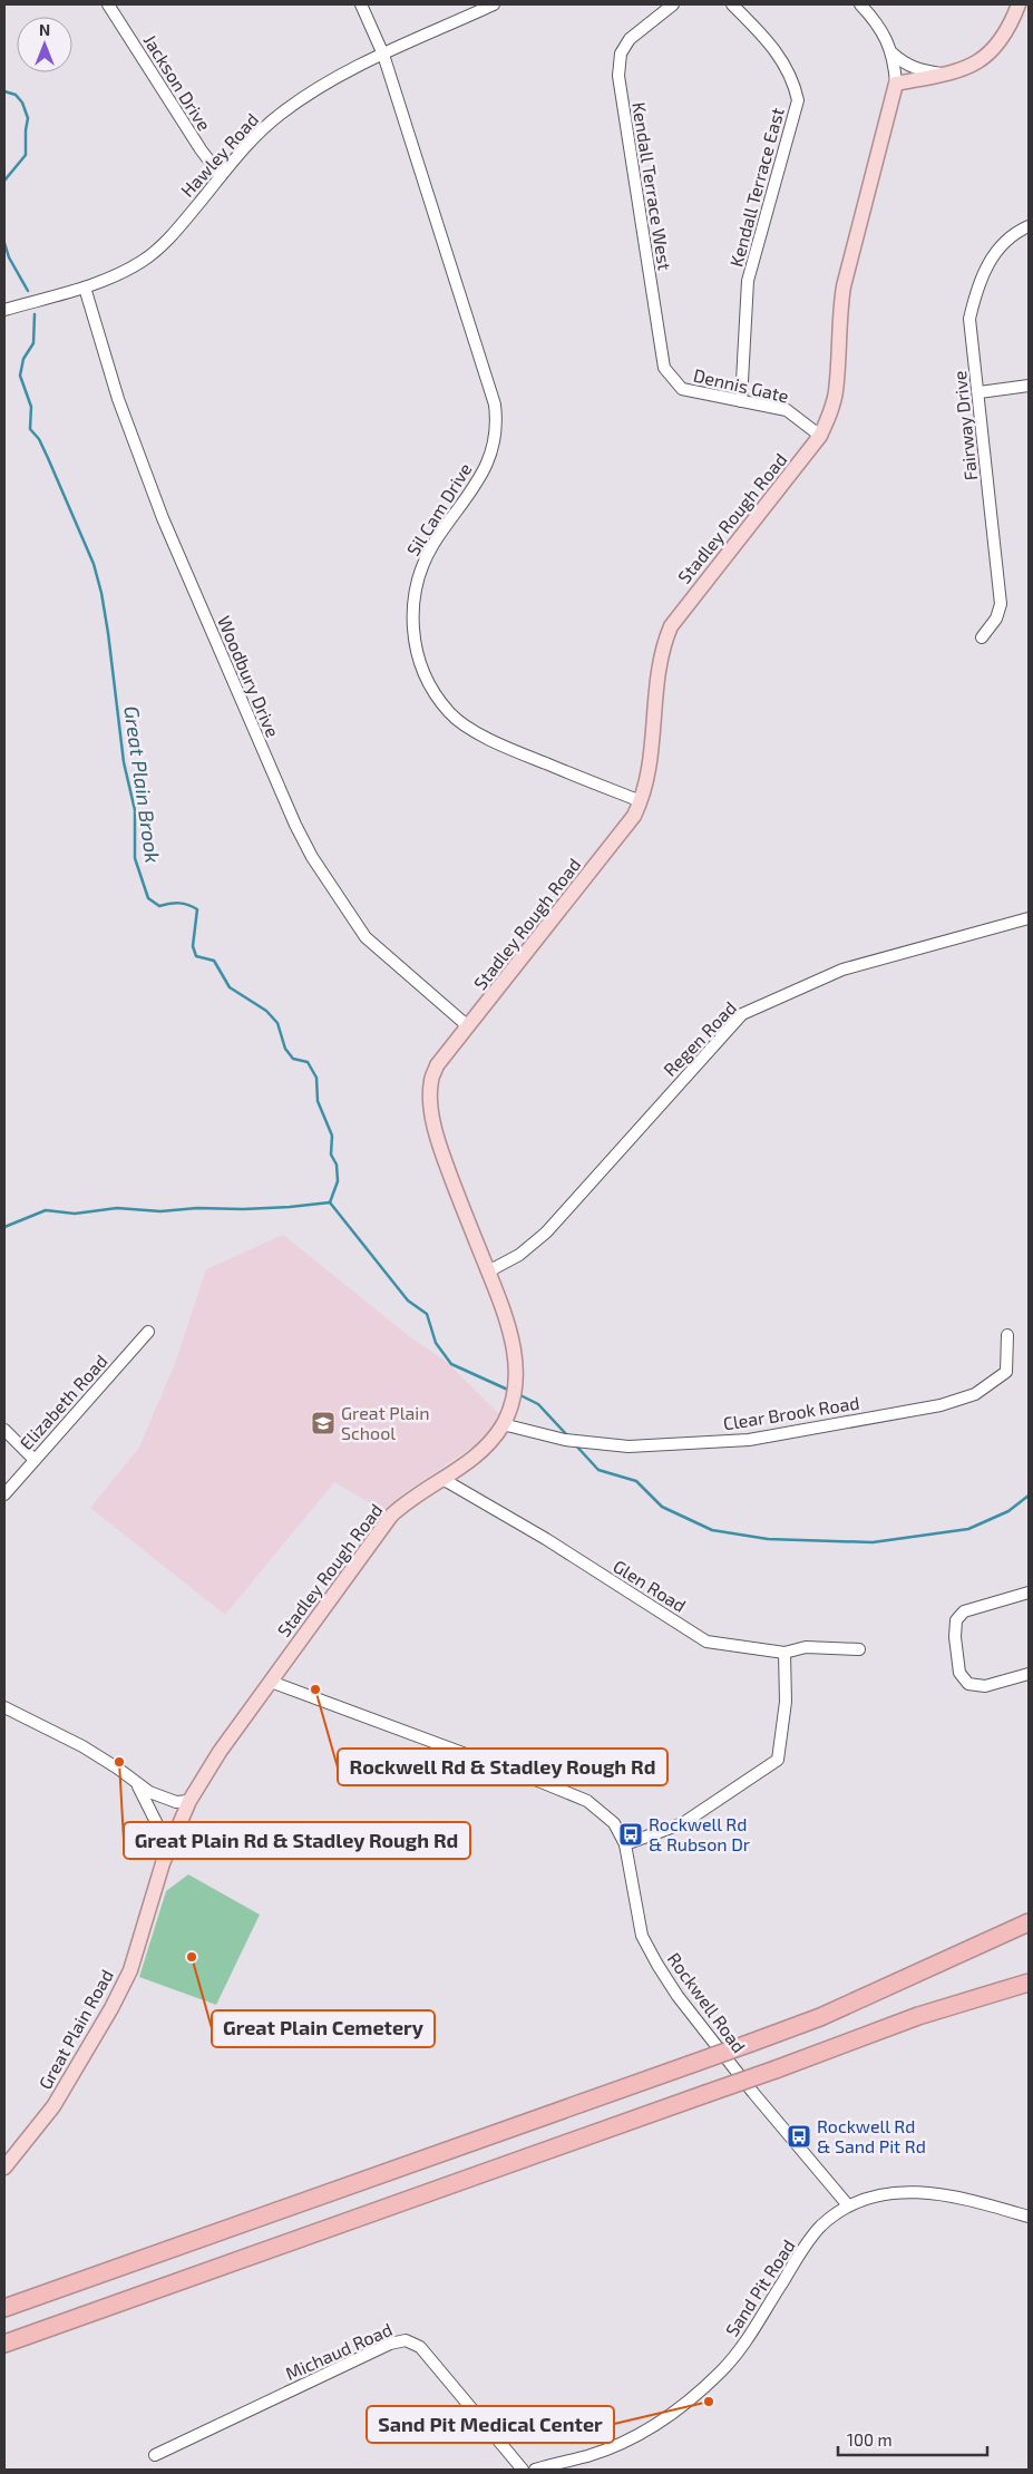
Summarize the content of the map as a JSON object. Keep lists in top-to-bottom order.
{
  "streets": {
    "main road": ["Stadley Rough Road", "Great Plain Road"],
    "street": [
      "Jackson Drive",
      "Hawley Road",
      "Kendall Terrace West",
      "Kendall Terrace East",
      "Dennis Gate",
      "Fairway Drive",
      "Sil Cam Drive",
      "Woodbury Drive",
      "Regen Road",
      "Elizabeth Road",
      "Clear Brook Road",
      "Glen Road",
      "Rockwell Road",
      "Sand Pit Road",
      "Michaud Road"
    ]
  },
  "crossings": [
    ["Jackson Drive", "Hawley Road"],
    ["Hawley Road", "Sil Cam Drive"],
    ["Hawley Road", "Woodbury Drive"],
    ["Kendall Terrace West", "Dennis Gate"],
    ["Kendall Terrace East", "Dennis Gate"],
    ["Dennis Gate", "Stadley Rough Road"],
    ["Sil Cam Drive", "Stadley Rough Road"],
    ["Stadley Rough Road", "Woodbury Drive"],
    ["Stadley Rough Road", "Regen Road"],
    ["Stadley Rough Road", "Clear Brook Road"],
    ["Stadley Rough Road", "Glen Road"],
    ["Stadley Rough Road", "Rockwell Road"],
    ["Stadley Rough Road", "Great Plain Road"],
    ["Rockwell Road", "Sand Pit Road"]
  ],
  "water": ["Great Plain Brook"],
  "places": {
    "school or university": ["Great Plain School"],
    "other": [
      "Rockwell Rd & Stadley Rough Rd",
      "Great Plain Rd & Stadley Rough Rd",
      "Great Plain Cemetery",
      "Sand Pit Medical Center"
    ],
    "bus stop": ["Rockwell Rd & Rubson Dr", "Rockwell Rd & Sand Pit Rd"]
  },
  "scale_bar": "100 m",
  "north": "top"
}
